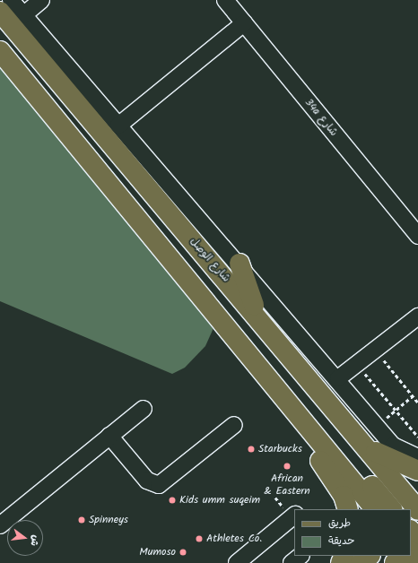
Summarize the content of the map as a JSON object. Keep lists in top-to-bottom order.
{
  "streets": {
    "main road": ["شارع الوصل"],
    "street": ["34a شارع"]
  },
  "places": [
    "Starbucks",
    "African & Eastern",
    "Kids umm suqeim",
    "Spinneys",
    "Athletes Co.",
    "Mumoso"
  ],
  "legend": ["طريق", "حديقة"],
  "north": "right"
}
